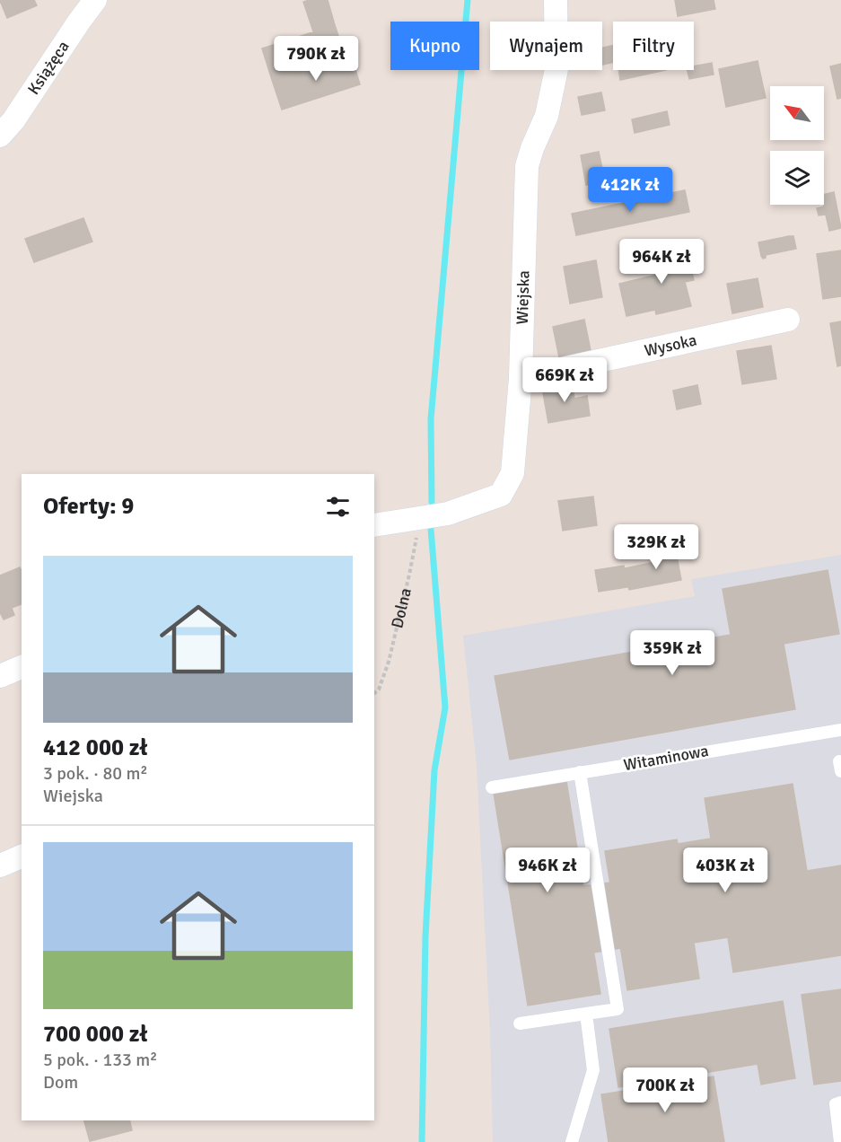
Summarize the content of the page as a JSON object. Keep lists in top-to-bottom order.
{
  "streets": {
    "street": ["Książęca", "Wiejska", "Wysoka"],
    "lane": ["Witaminowa"],
    "path": ["Dolna"]
  },
  "crossings": [
    ["Wiejska", "Wysoka"],
    ["Wiejska", "Dolna"]
  ],
  "north": "top left",
  "page": {
    "chip": ["Kupno", "Wynajem", "Filtry"],
    "price": [
      "790K zł",
      "412K zł",
      "964K zł",
      "669K zł",
      "329K zł",
      "359K zł",
      "946K zł",
      "403K zł",
      "700K zł"
    ],
    "heading": "Oferty: 9",
    "list": [
      {
        "name": "412 000 zł",
        "note": "3 pok. · 80 m² · Wiejska"
      },
      {
        "name": "700 000 zł",
        "note": "5 pok. · 133 m² · Dom"
      }
    ]
  }
}
